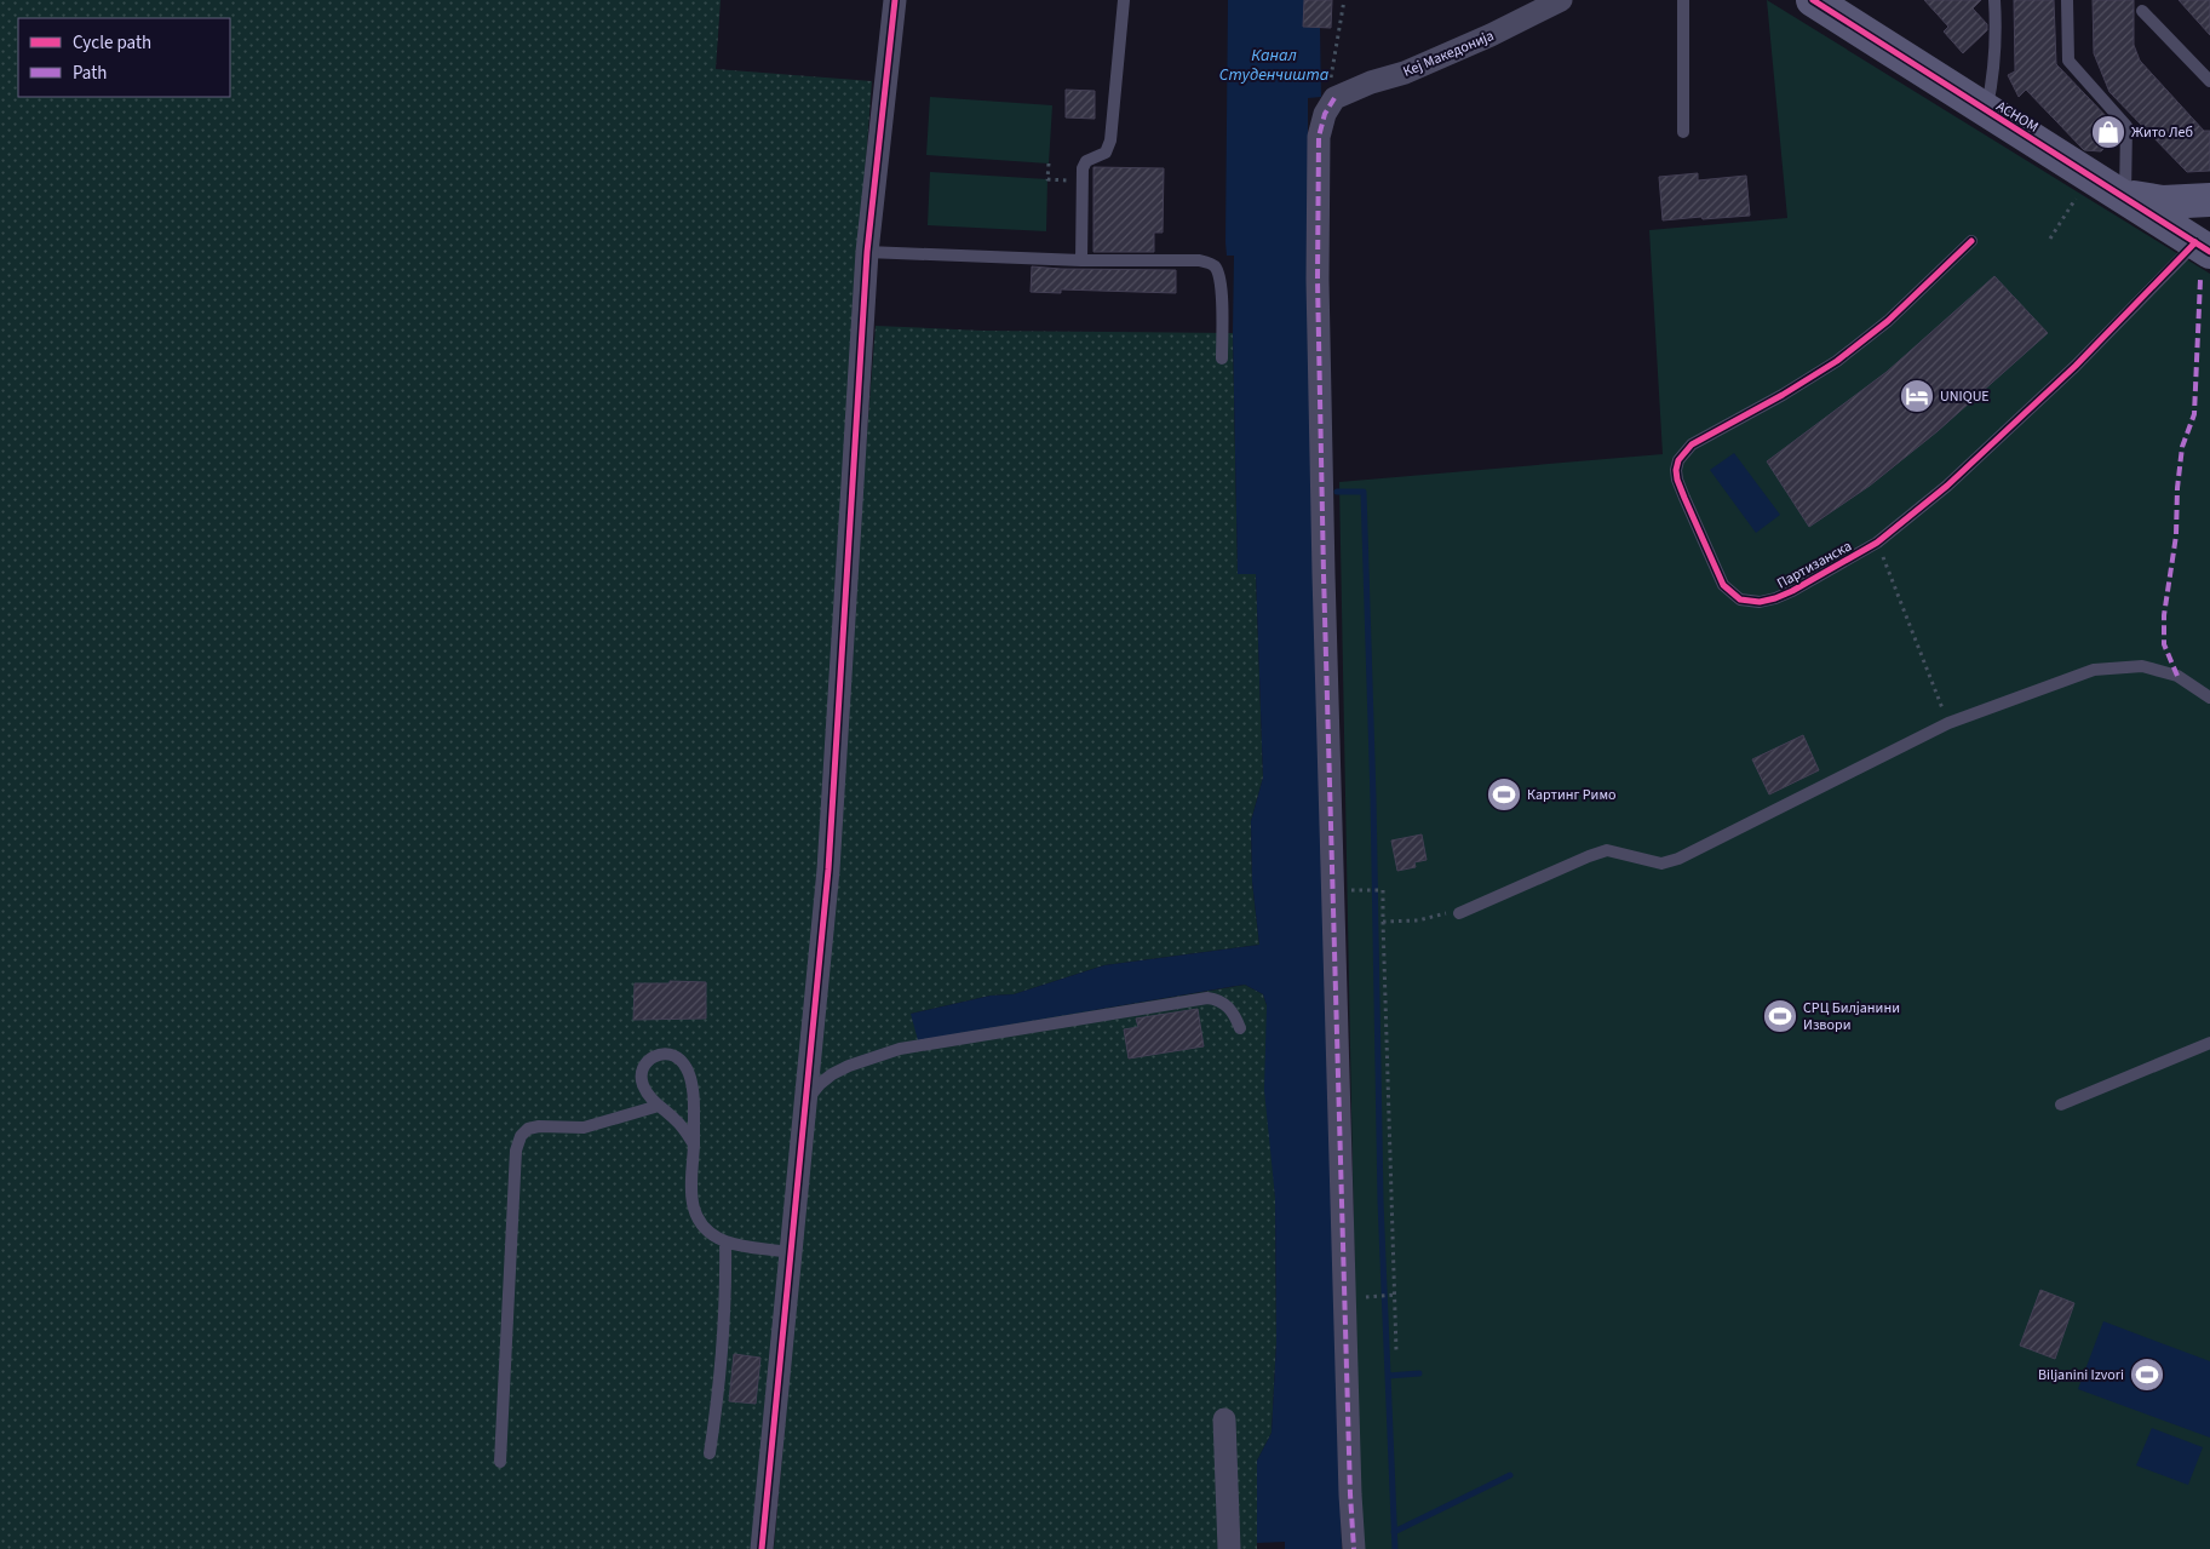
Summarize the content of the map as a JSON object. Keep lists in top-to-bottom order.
{
  "streets": {
    "street": ["Кеј Македонија", "АСНОМ"],
    "lane": ["Партизанска"]
  },
  "crossings": [
    ["АСНОМ", "Партизанска"]
  ],
  "water": ["Канал Студенчишта"],
  "places": {
    "shop": ["Жито Леб"],
    "hotel": ["UNIQUE"],
    "sports": ["Картинг Римо", "СРЦ Билјанини Извори", "Biljanini Izvori"]
  },
  "legend": ["Cycle path", "Path"]
}
